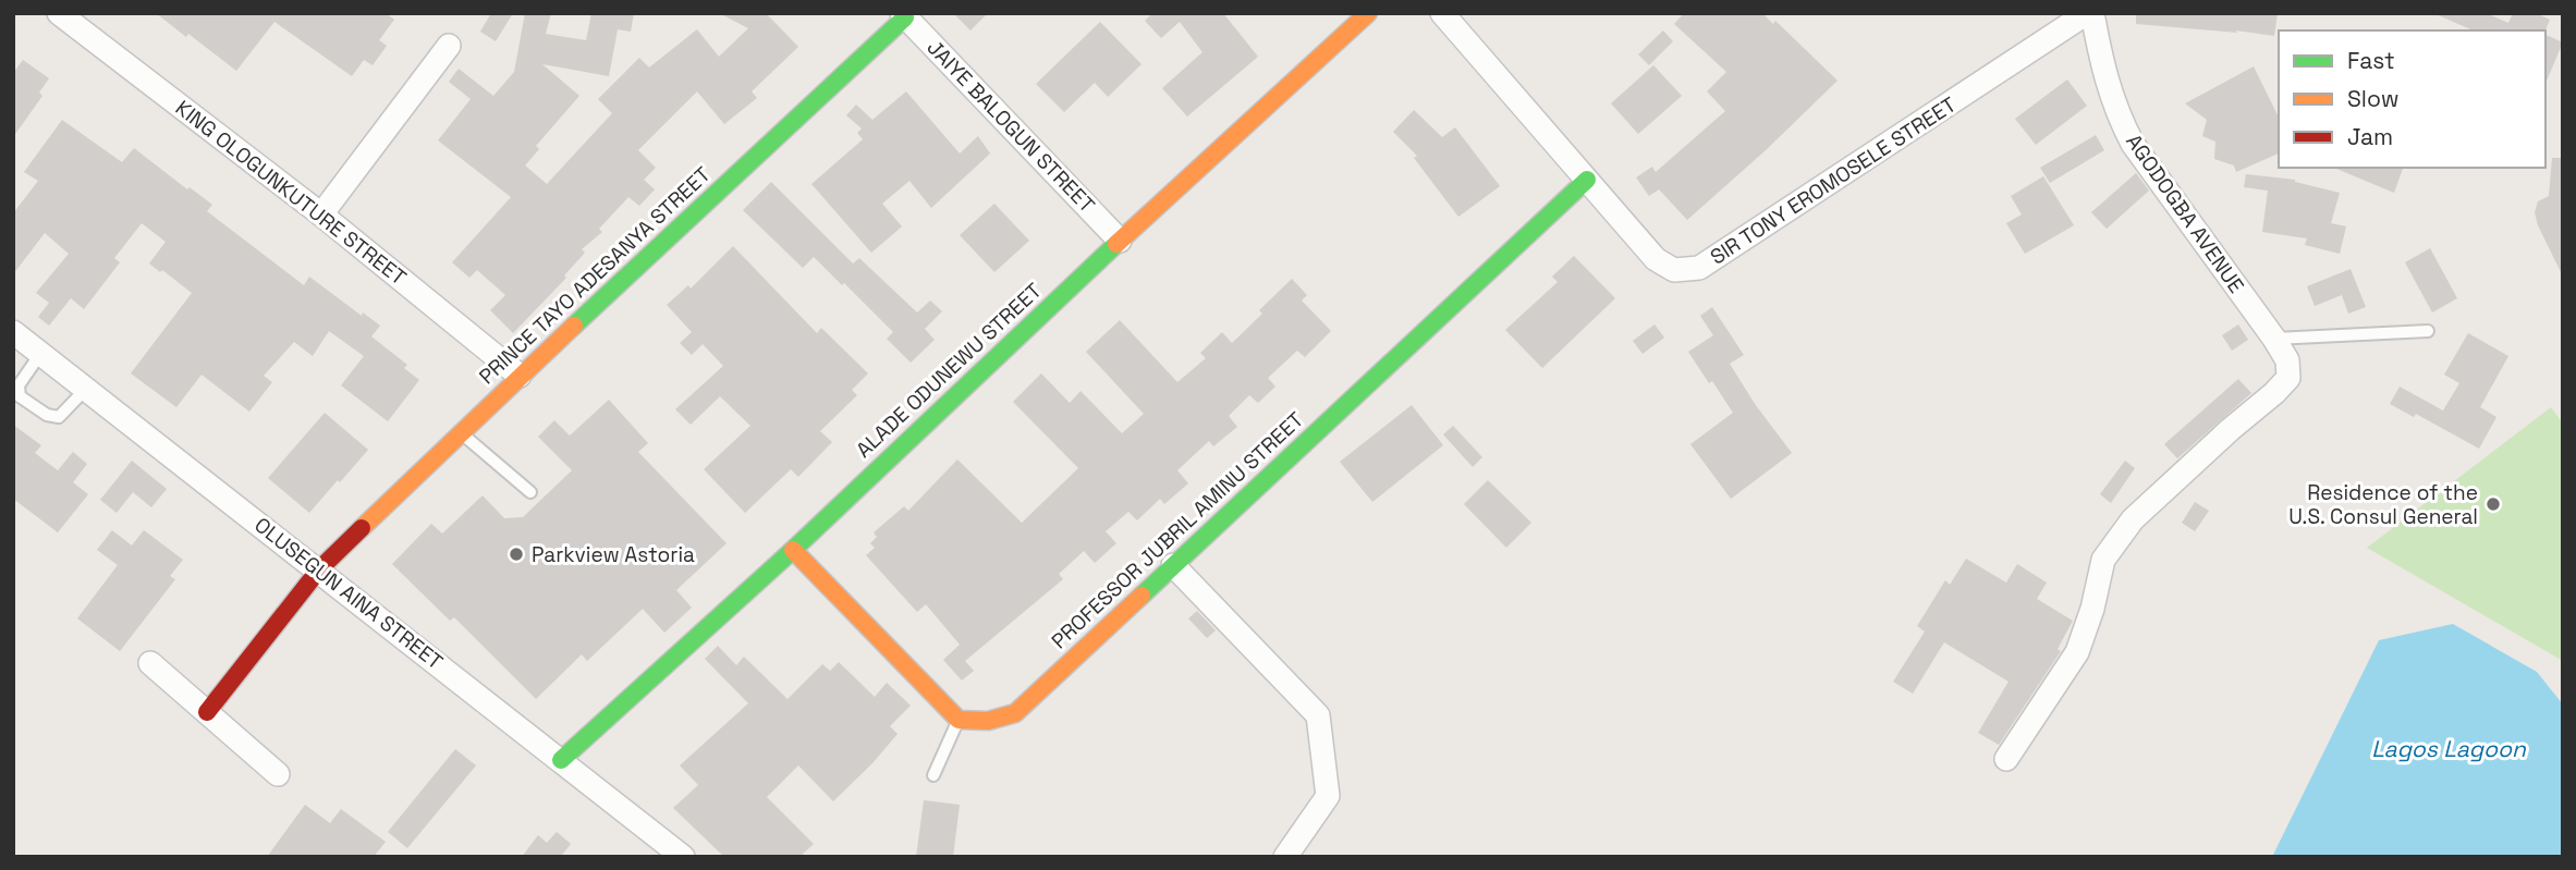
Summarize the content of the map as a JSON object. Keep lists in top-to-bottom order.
{
  "streets": {
    "street": [
      "JAIYE BALOGUN STREET",
      "SIR TONY EROMOSELE STREET",
      "KING OLOGUNKUTURE STREET",
      "AGODOGBA AVENUE",
      "PRINCE TAYO ADESANYA STREET",
      "ALADE ODUNEWU STREET",
      "PROFESSOR JUBRIL AMINU STREET",
      "OLUSEGUN AINA STREET"
    ]
  },
  "crossings": [
    ["JAIYE BALOGUN STREET", "PRINCE TAYO ADESANYA STREET"],
    ["JAIYE BALOGUN STREET", "ALADE ODUNEWU STREET"],
    ["SIR TONY EROMOSELE STREET", "AGODOGBA AVENUE"],
    ["SIR TONY EROMOSELE STREET", "PROFESSOR JUBRIL AMINU STREET"],
    ["KING OLOGUNKUTURE STREET", "PRINCE TAYO ADESANYA STREET"],
    ["PRINCE TAYO ADESANYA STREET", "OLUSEGUN AINA STREET"],
    ["ALADE ODUNEWU STREET", "OLUSEGUN AINA STREET"]
  ],
  "water": ["Lagos Lagoon"],
  "places": ["Residence of the U.S. Consul General", "Parkview Astoria"],
  "legend": ["Fast", "Slow", "Jam"]
}
